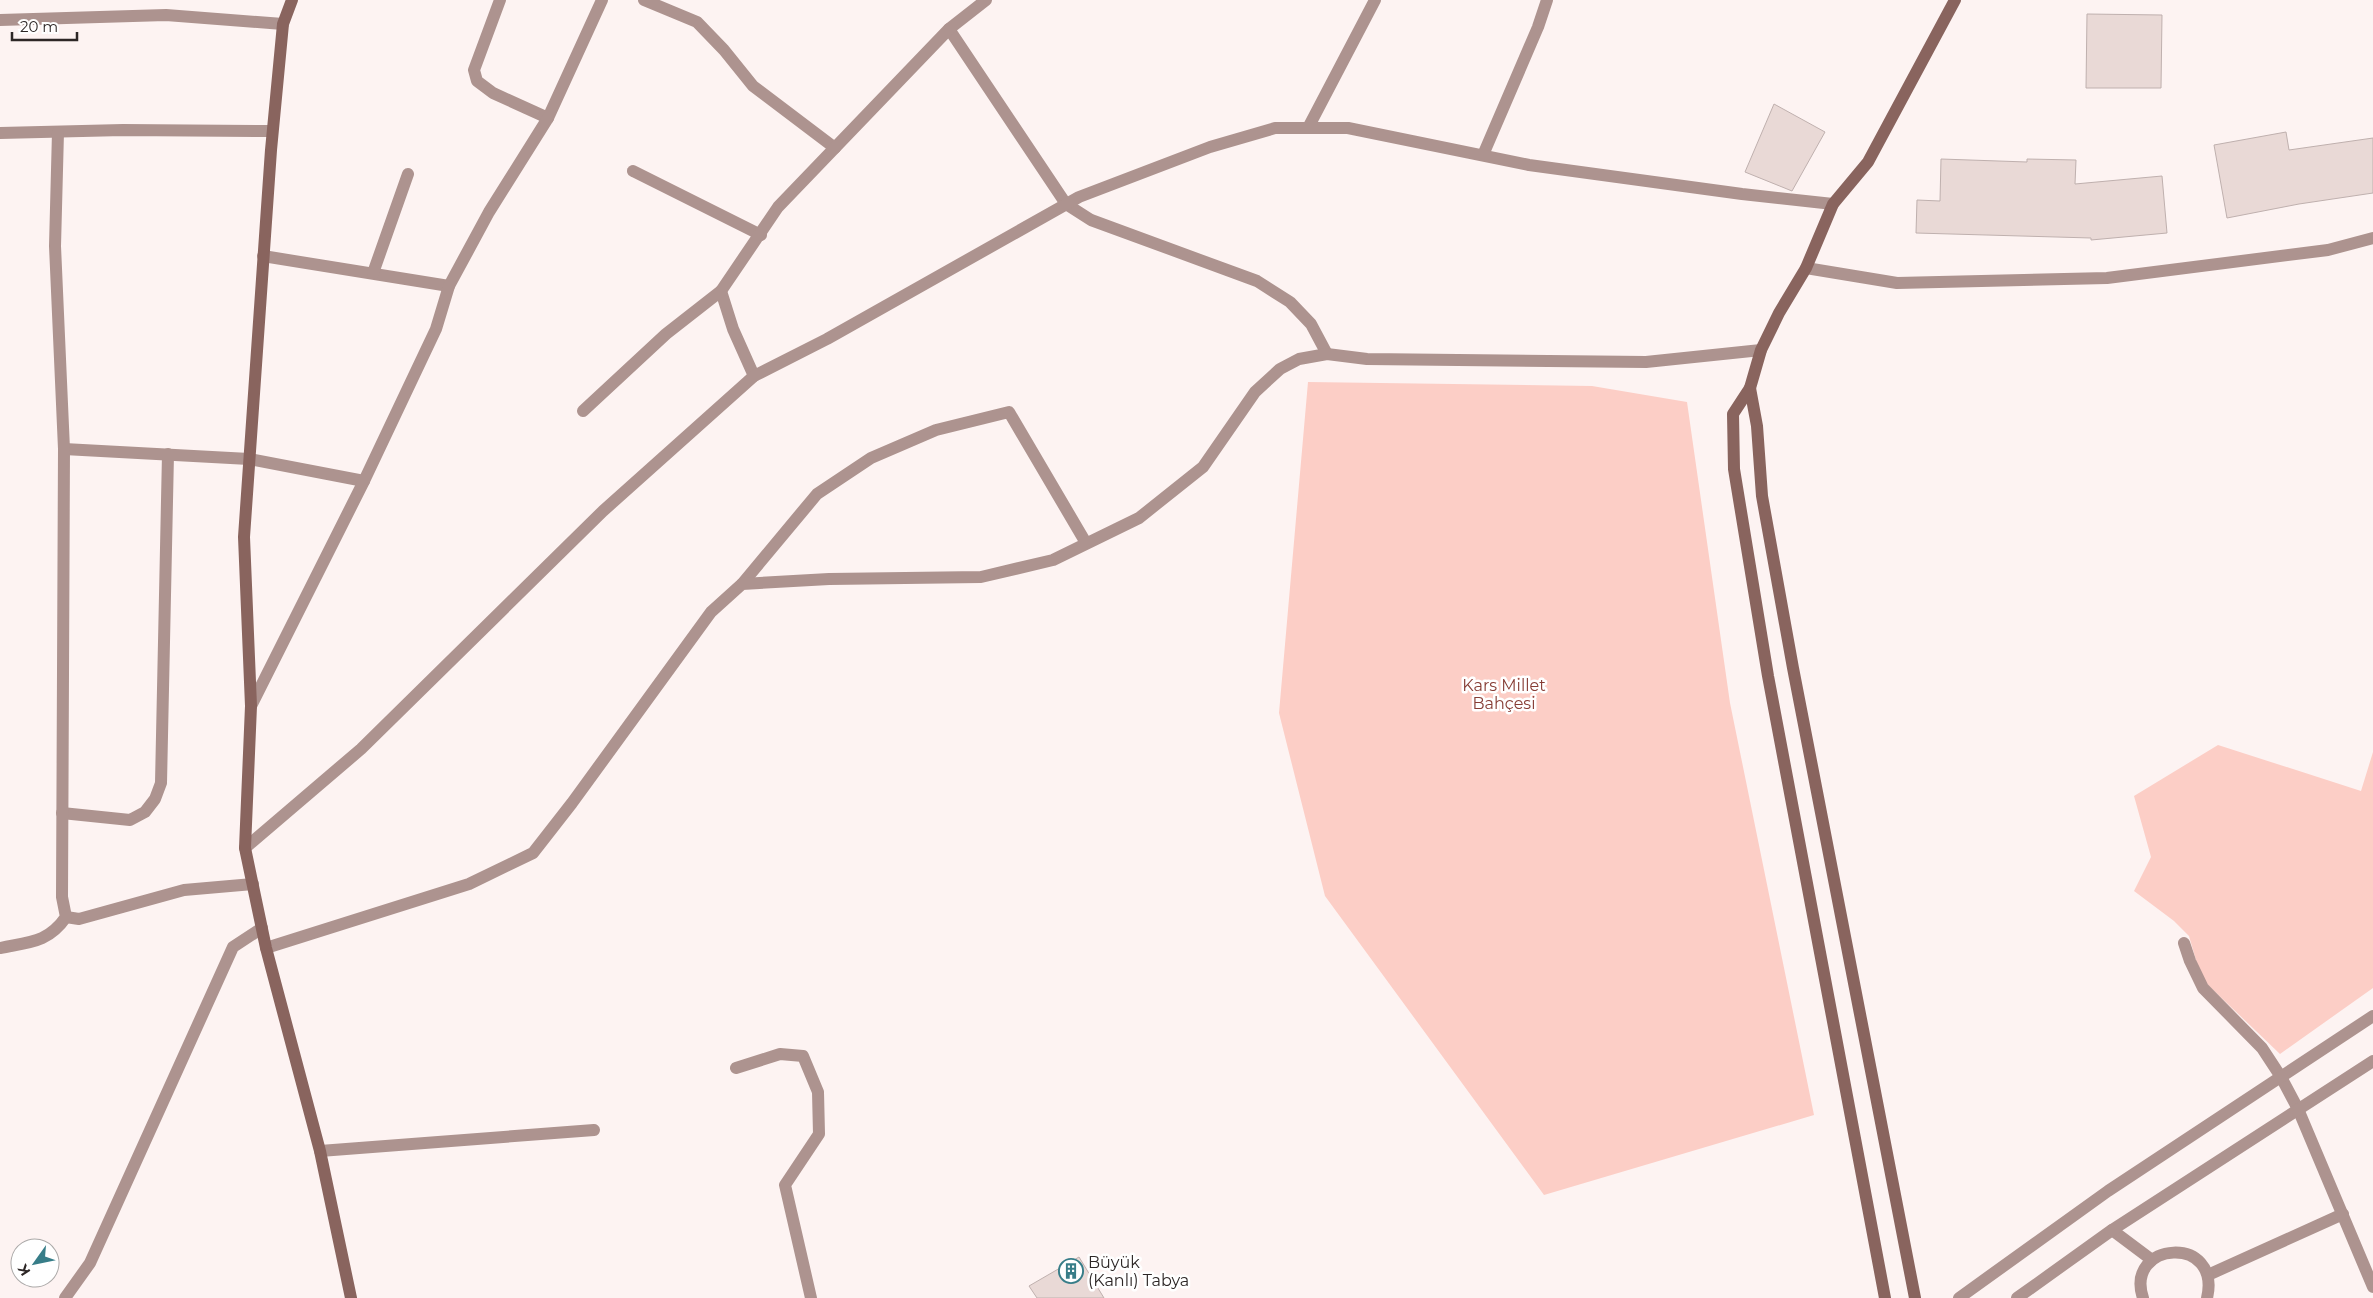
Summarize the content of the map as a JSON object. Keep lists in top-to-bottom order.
{
  "parks": ["Kars Millet Bahçesi"],
  "places": {
    "building": ["Büyük (Kanlı) Tabya"]
  },
  "scale_bar": "20 m",
  "north": "bottom left"
}
